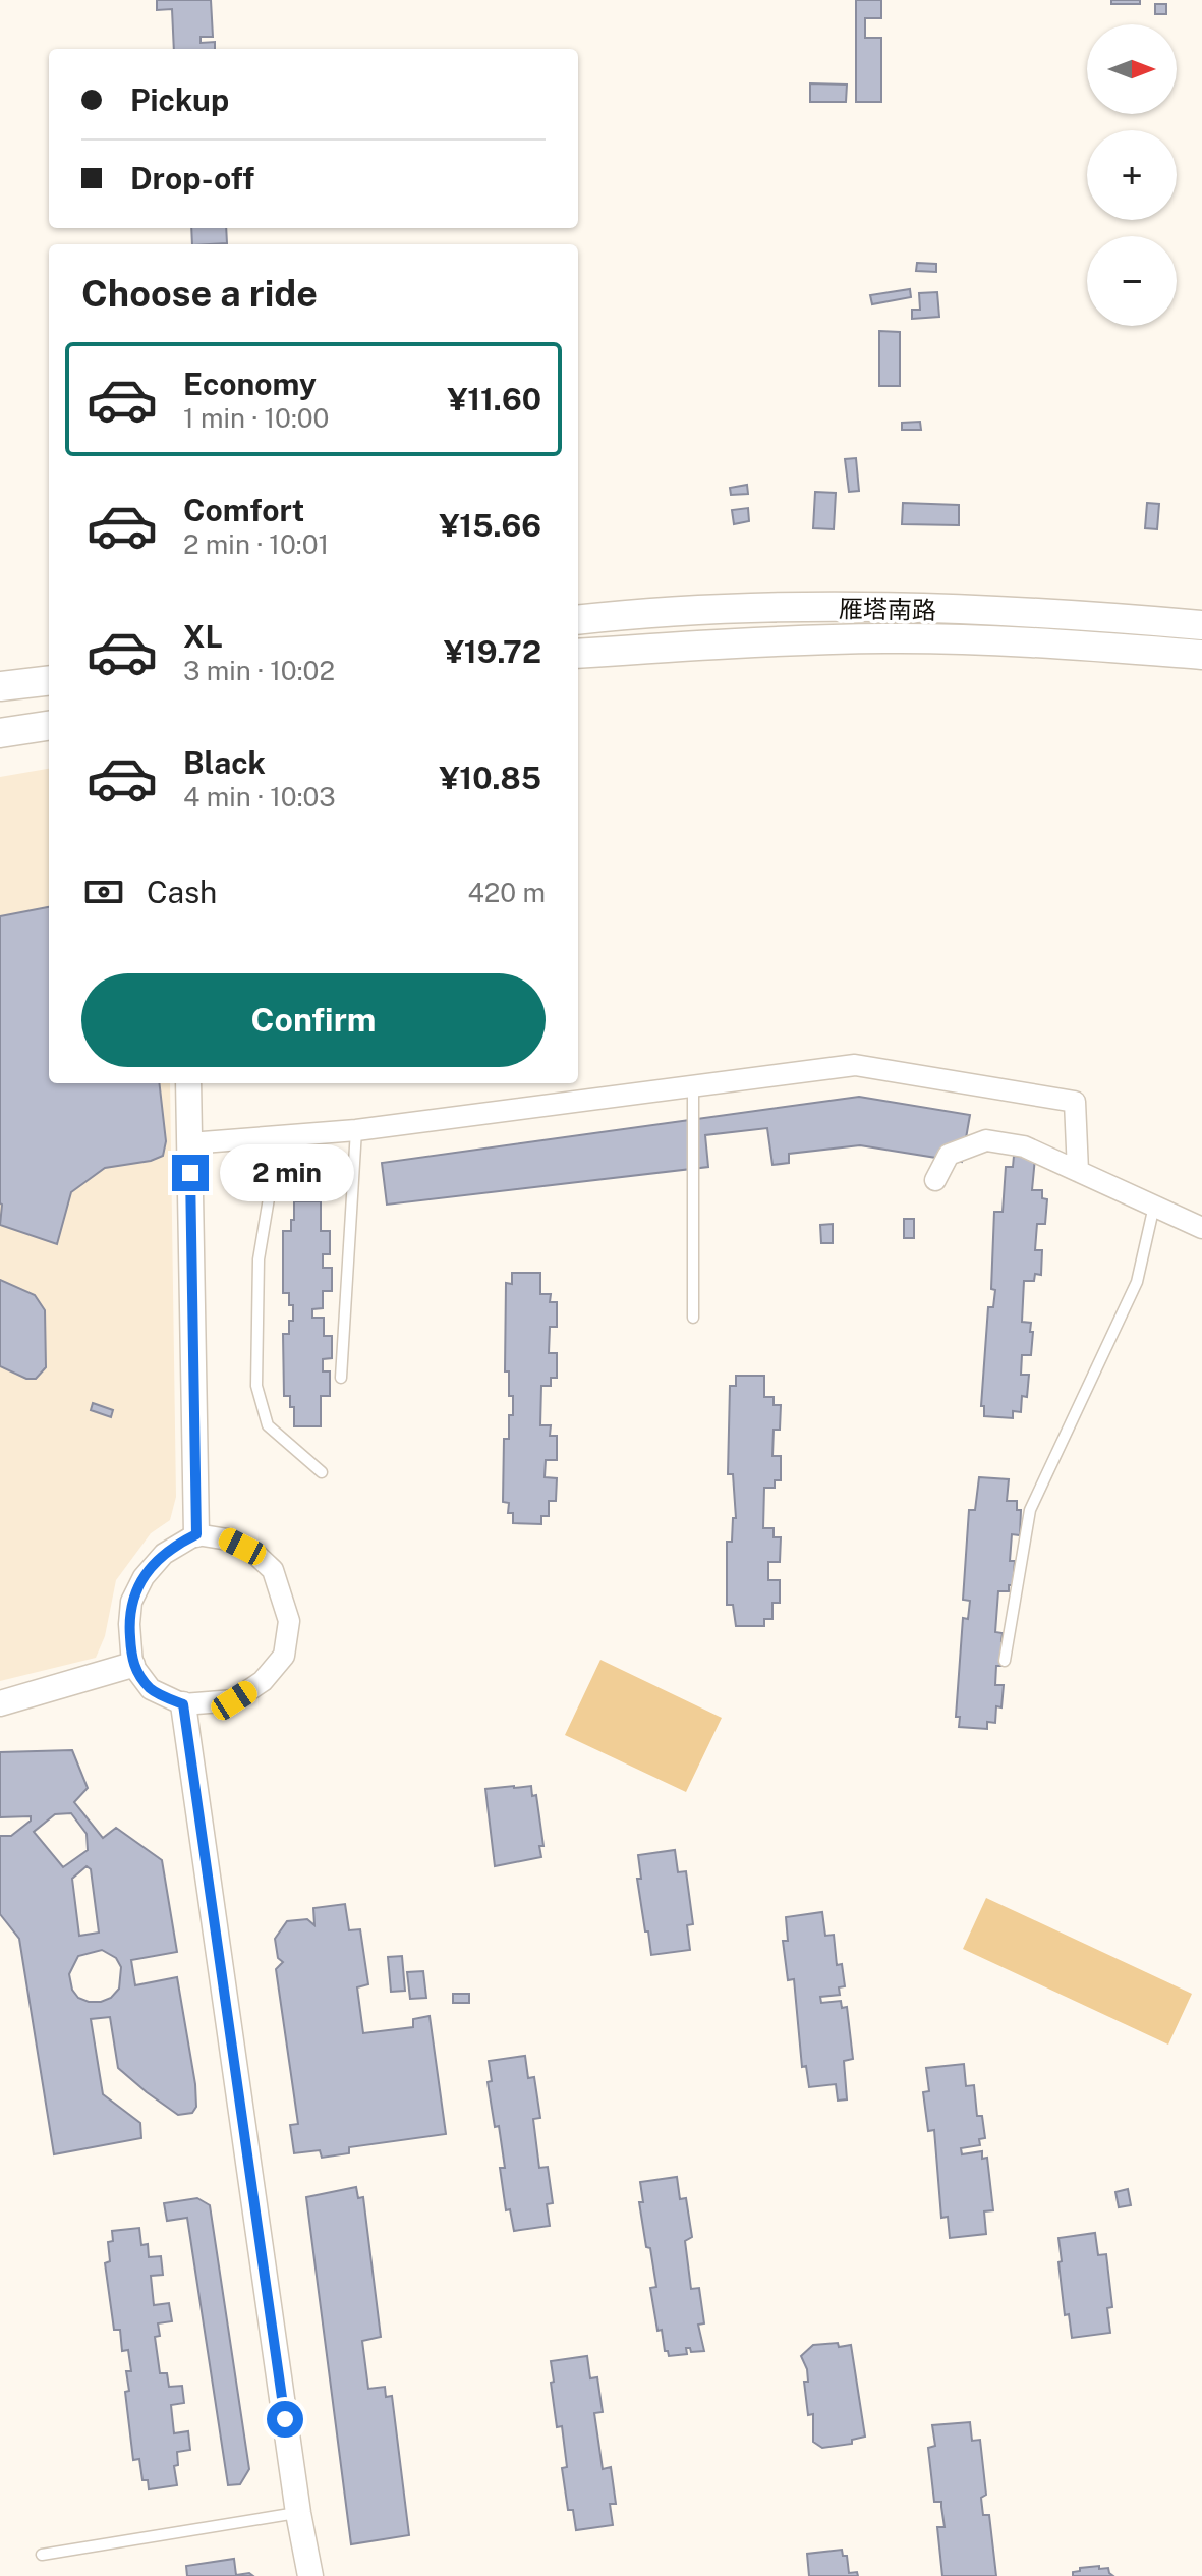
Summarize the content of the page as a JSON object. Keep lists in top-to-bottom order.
{
  "streets": {
    "main road": ["雁塔南路"]
  },
  "north": "right",
  "page": {
    "map_buttons": ["+", "−"],
    "banner": ["Pickup", "Drop-off"],
    "heading": "Choose a ride",
    "list": [
      {
        "name": "Economy",
        "note": "1 min · 10:00",
        "value": "¥11.60"
      },
      {
        "name": "Comfort",
        "note": "2 min · 10:01",
        "value": "¥15.66"
      },
      {
        "name": "XL",
        "note": "3 min · 10:02",
        "value": "¥19.72"
      },
      {
        "name": "Black",
        "note": "4 min · 10:03",
        "value": "¥10.85"
      }
    ],
    "pay": ["Cash", "420 m"],
    "buttons": "Confirm",
    "bubble": "2 min"
  }
}
